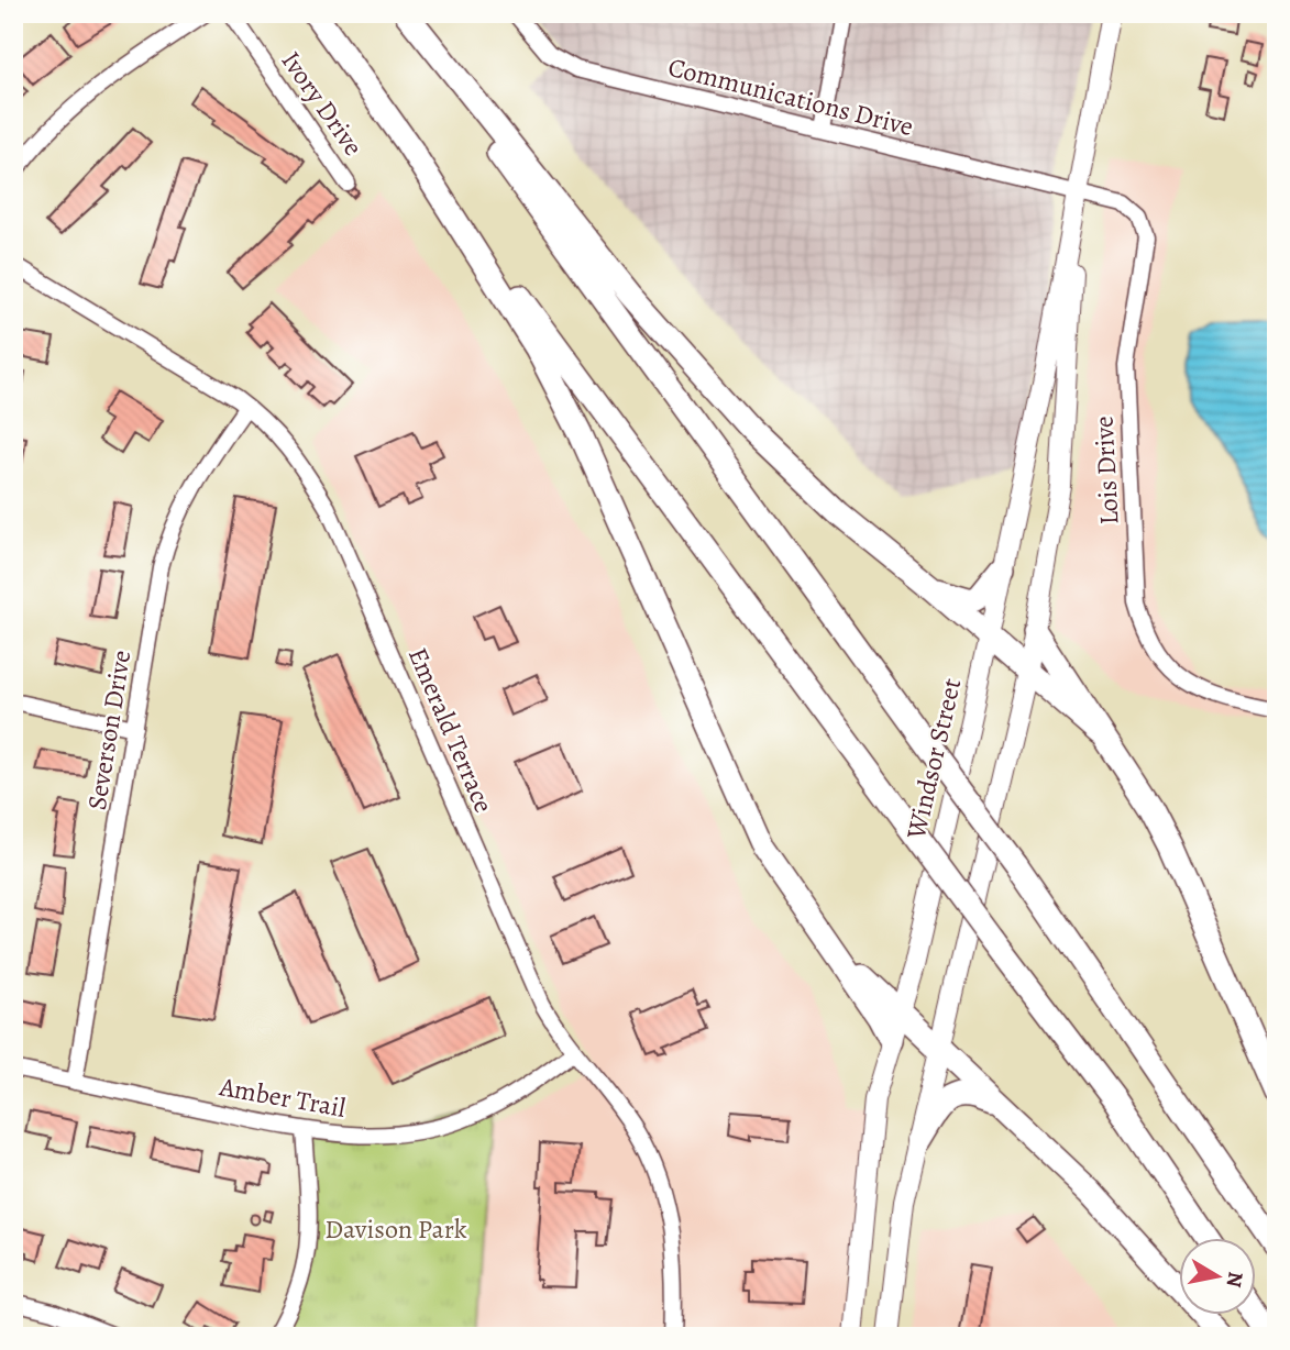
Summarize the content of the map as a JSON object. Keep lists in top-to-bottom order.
{
  "streets": {
    "main road": ["Windsor Street"],
    "street": [
      "Communications Drive",
      "Ivory Drive",
      "Lois Drive",
      "Severson Drive",
      "Emerald Terrace",
      "Amber Trail"
    ]
  },
  "crossings": [
    ["Communications Drive", "Lois Drive"],
    ["Communications Drive", "Windsor Street"],
    ["Lois Drive", "Windsor Street"],
    ["Severson Drive", "Emerald Terrace"],
    ["Severson Drive", "Amber Trail"],
    ["Emerald Terrace", "Amber Trail"]
  ],
  "parks": ["Davison Park"],
  "north": "right"
}
